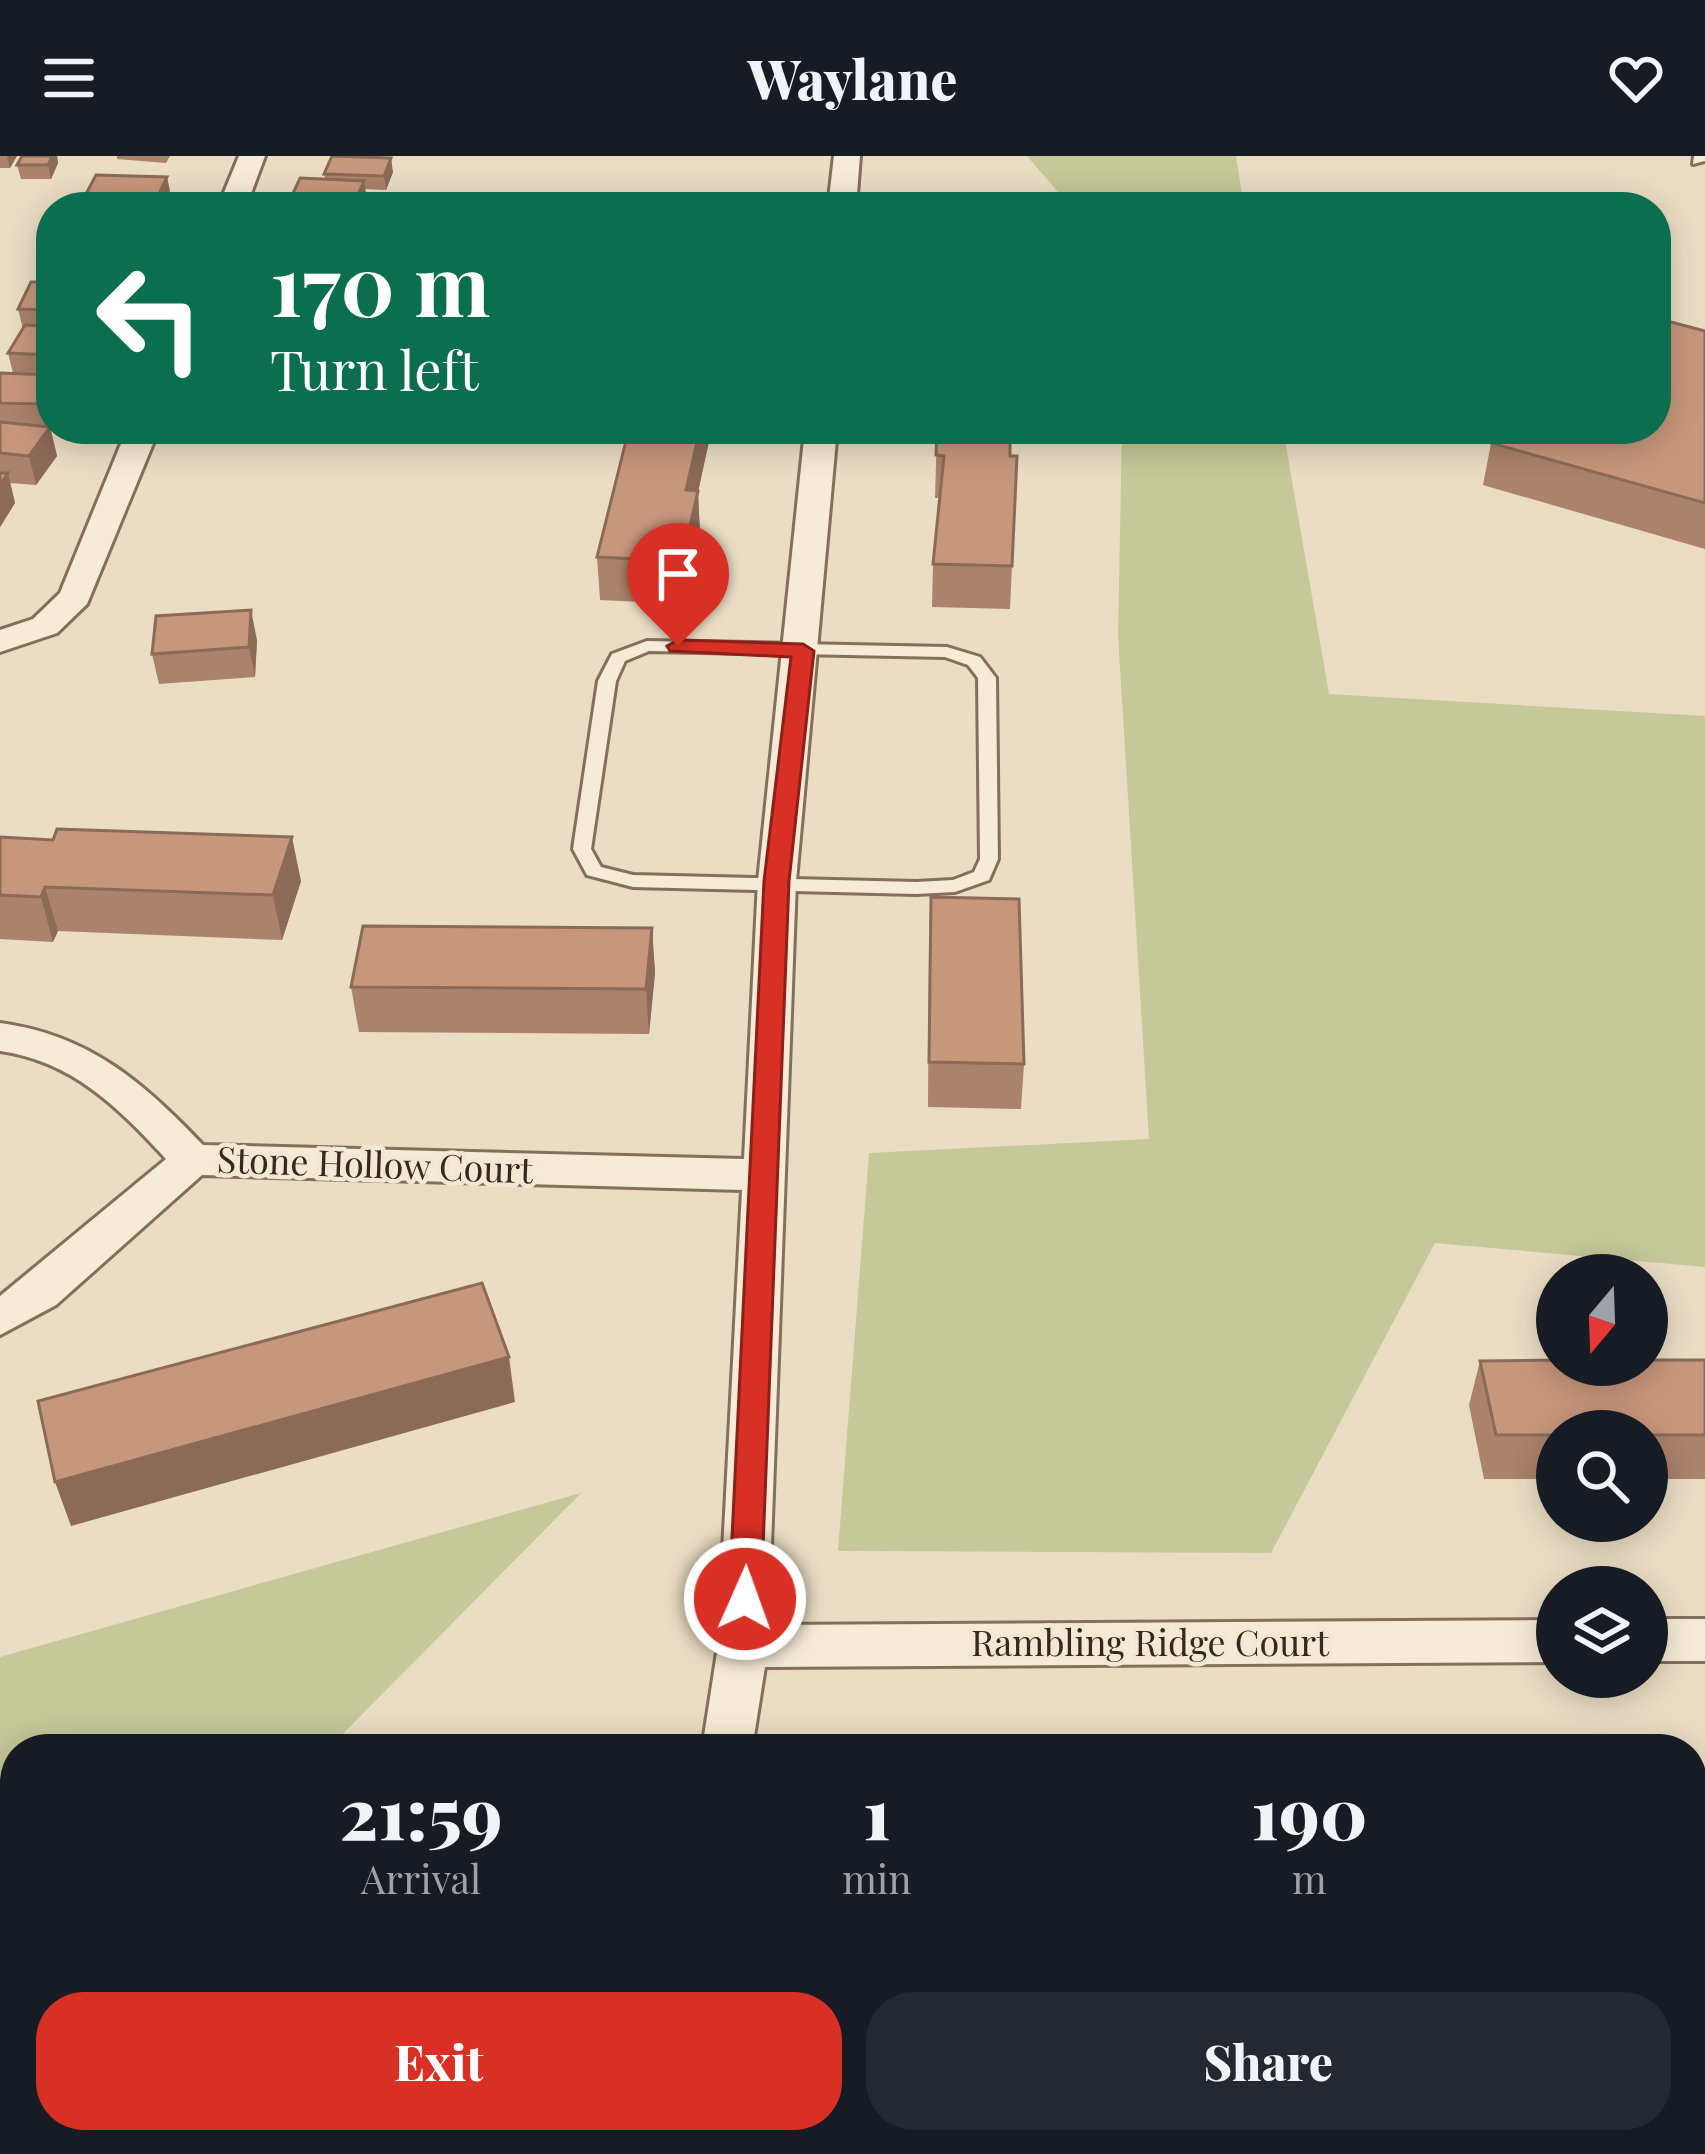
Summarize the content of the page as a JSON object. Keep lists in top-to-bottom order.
{
  "streets": {
    "street": ["Stone Hollow Court", "Rambling Ridge Court"]
  },
  "north": "bottom",
  "page": {
    "header": "Waylane",
    "turn": ["170 m", "Turn left"],
    "eta": [
      "21:59",
      "Arrival",
      "1",
      "min",
      "190",
      "m"
    ],
    "buttons": ["Exit", "Share"]
  }
}
